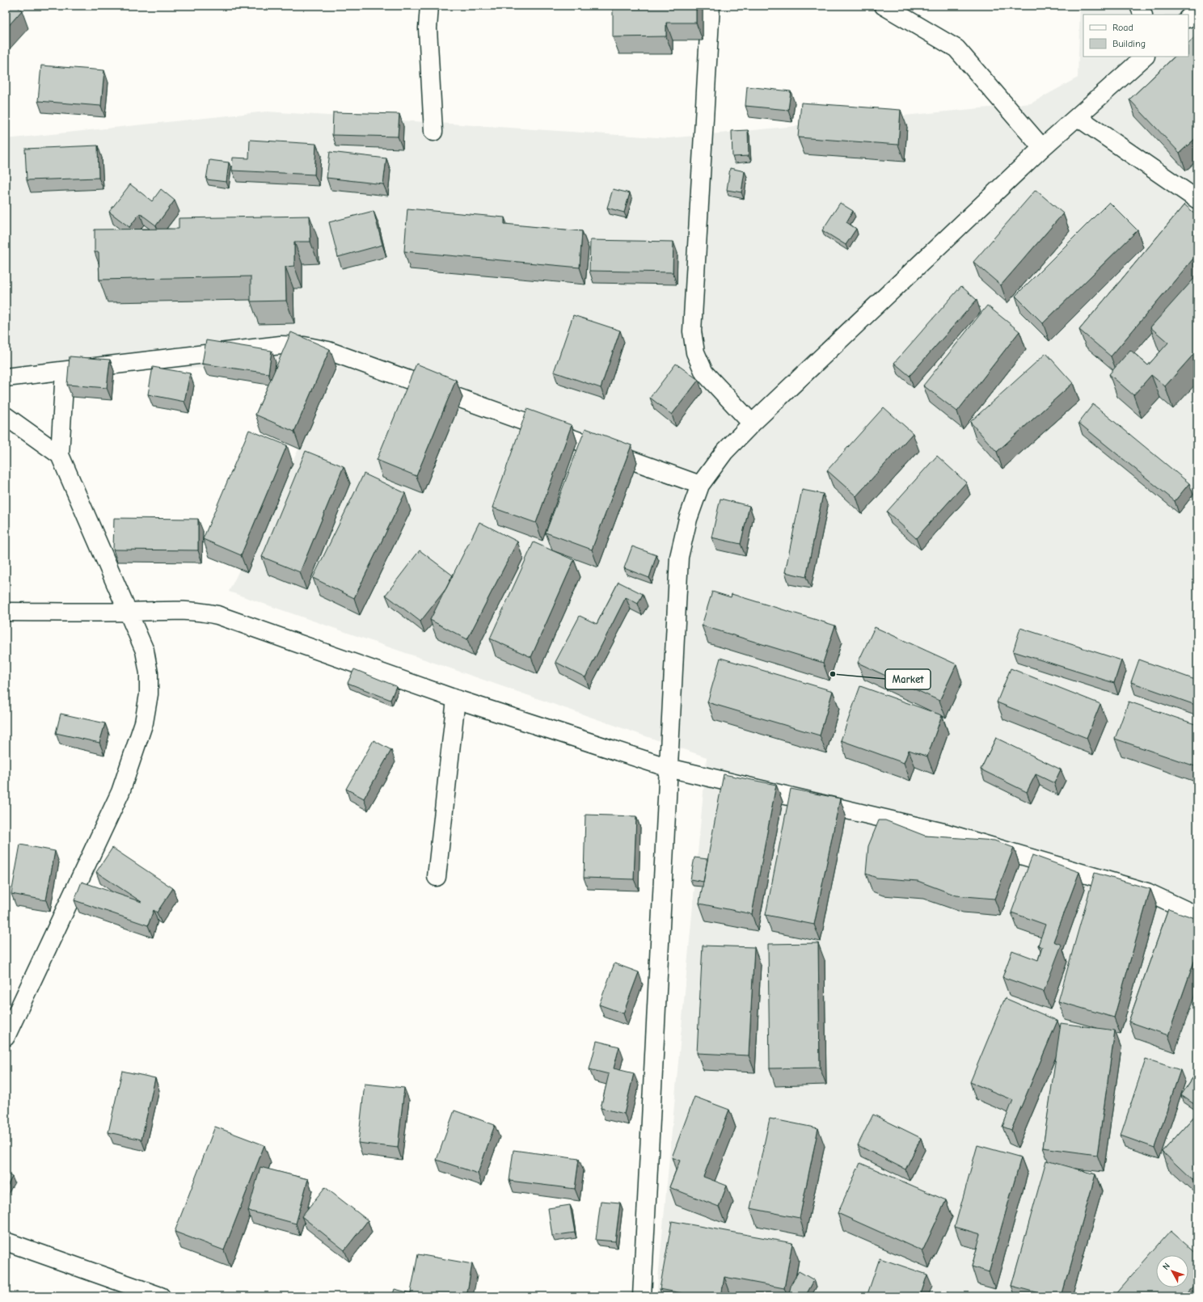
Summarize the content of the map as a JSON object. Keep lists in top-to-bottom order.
{
  "places": ["Market"],
  "legend": ["Road", "Building"],
  "north": "top left"
}
